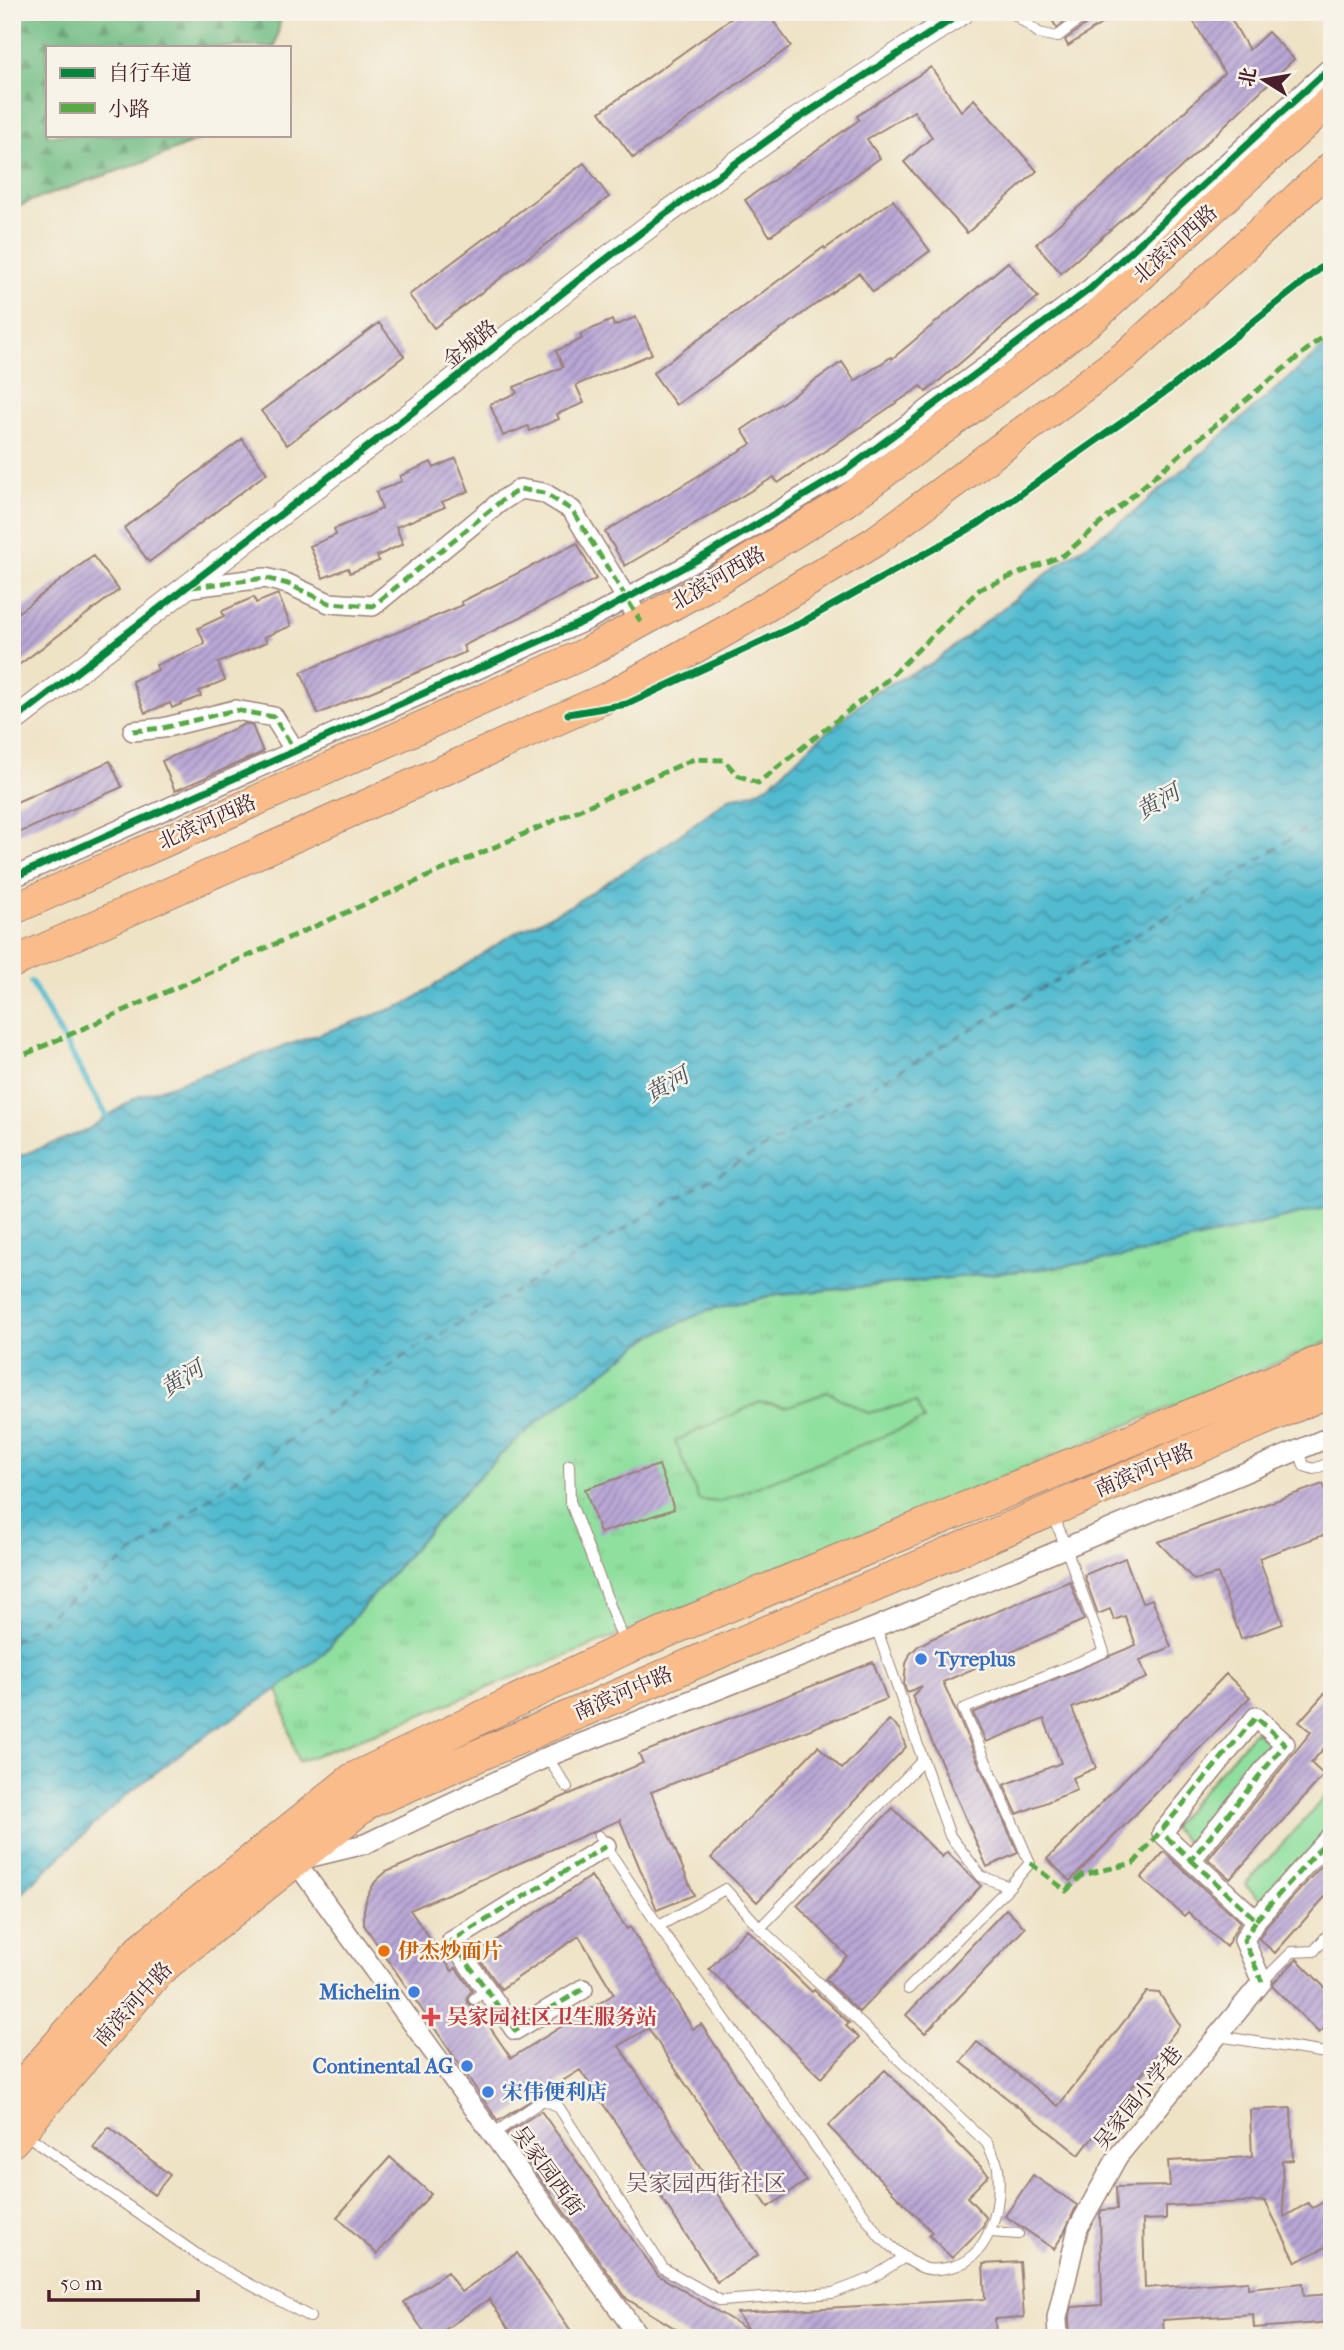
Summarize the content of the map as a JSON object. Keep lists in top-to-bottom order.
{
  "streets": {
    "highway": ["南滨河中路"],
    "main road": ["北滨河西路"],
    "street": ["金城路", "吴家园小学巷", "吴家园西街"]
  },
  "crossings": [
    ["南滨河中路", "吴家园西街"]
  ],
  "districts": ["吴家园西街社区"],
  "water": ["黄河"],
  "places": {
    "other": [
      "Tyreplus",
      "伊杰炒面片",
      "Michelin",
      "Continental AG",
      "宋伟便利店"
    ],
    "health": ["吴家园社区卫生服务站"]
  },
  "legend": ["自行车道", "小路"],
  "scale_bar": "50 m",
  "north": "left"
}
